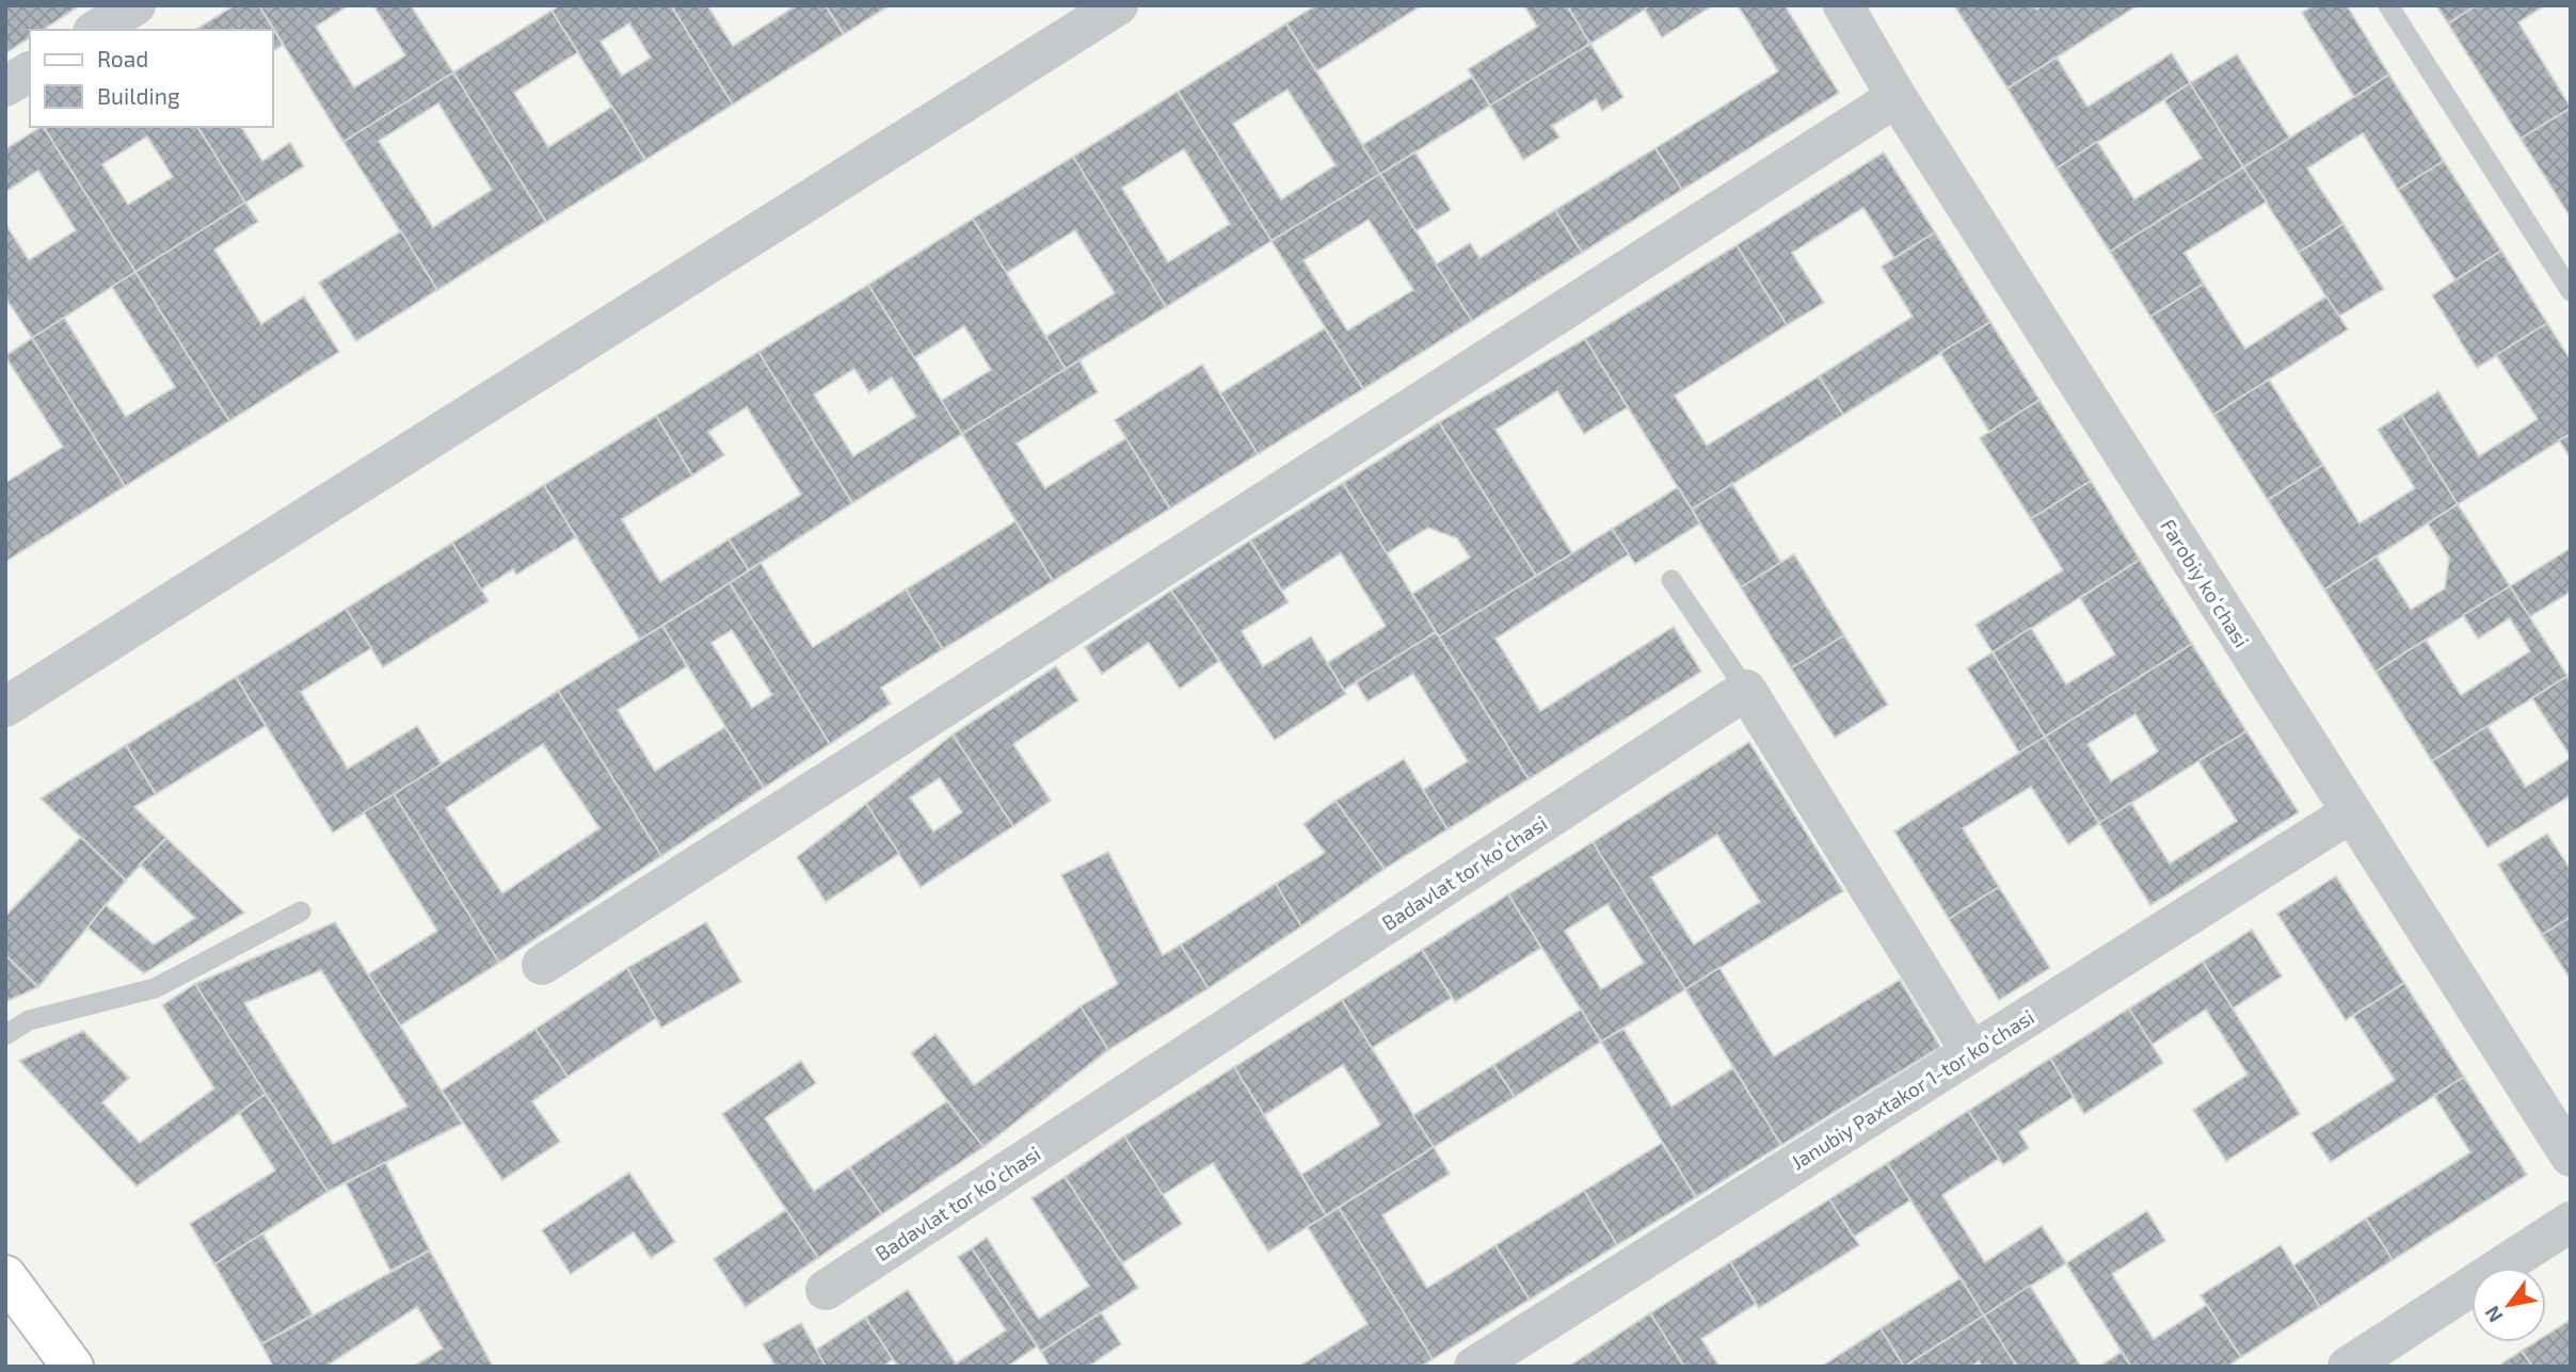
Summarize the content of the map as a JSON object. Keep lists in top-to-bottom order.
{
  "streets": {
    "street": ["Farobiy koʻchasi", "Badavlat tor koʻchasi", "Janubiy Paxtakor 1-tor koʻchasi"]
  },
  "crossings": [
    ["Farobiy koʻchasi", "Janubiy Paxtakor 1-tor koʻchasi"]
  ],
  "legend": ["Road", "Building"],
  "north": "bottom left"
}
